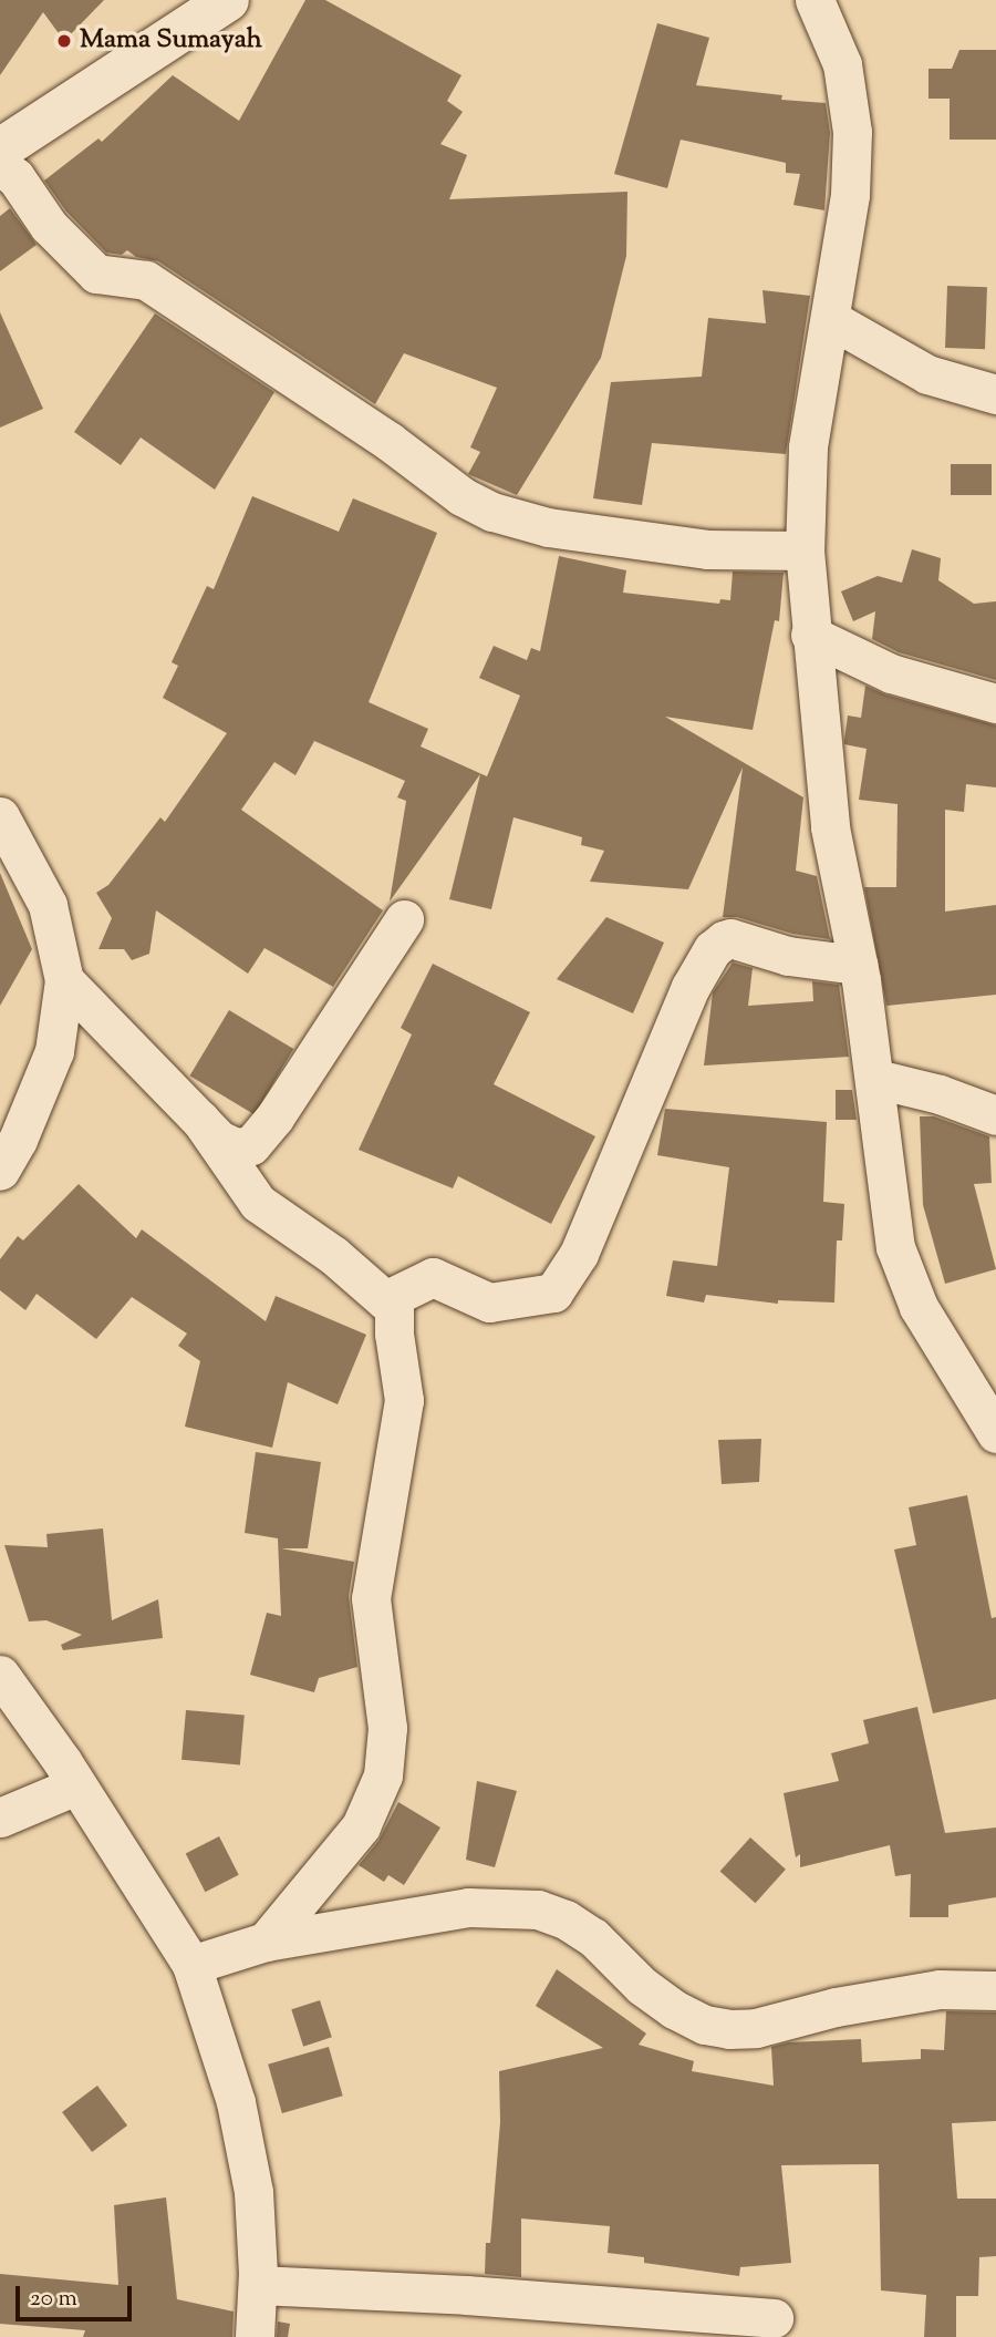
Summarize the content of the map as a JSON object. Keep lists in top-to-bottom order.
{
  "places": ["Mama Sumayah"],
  "scale_bar": "20 m"
}
